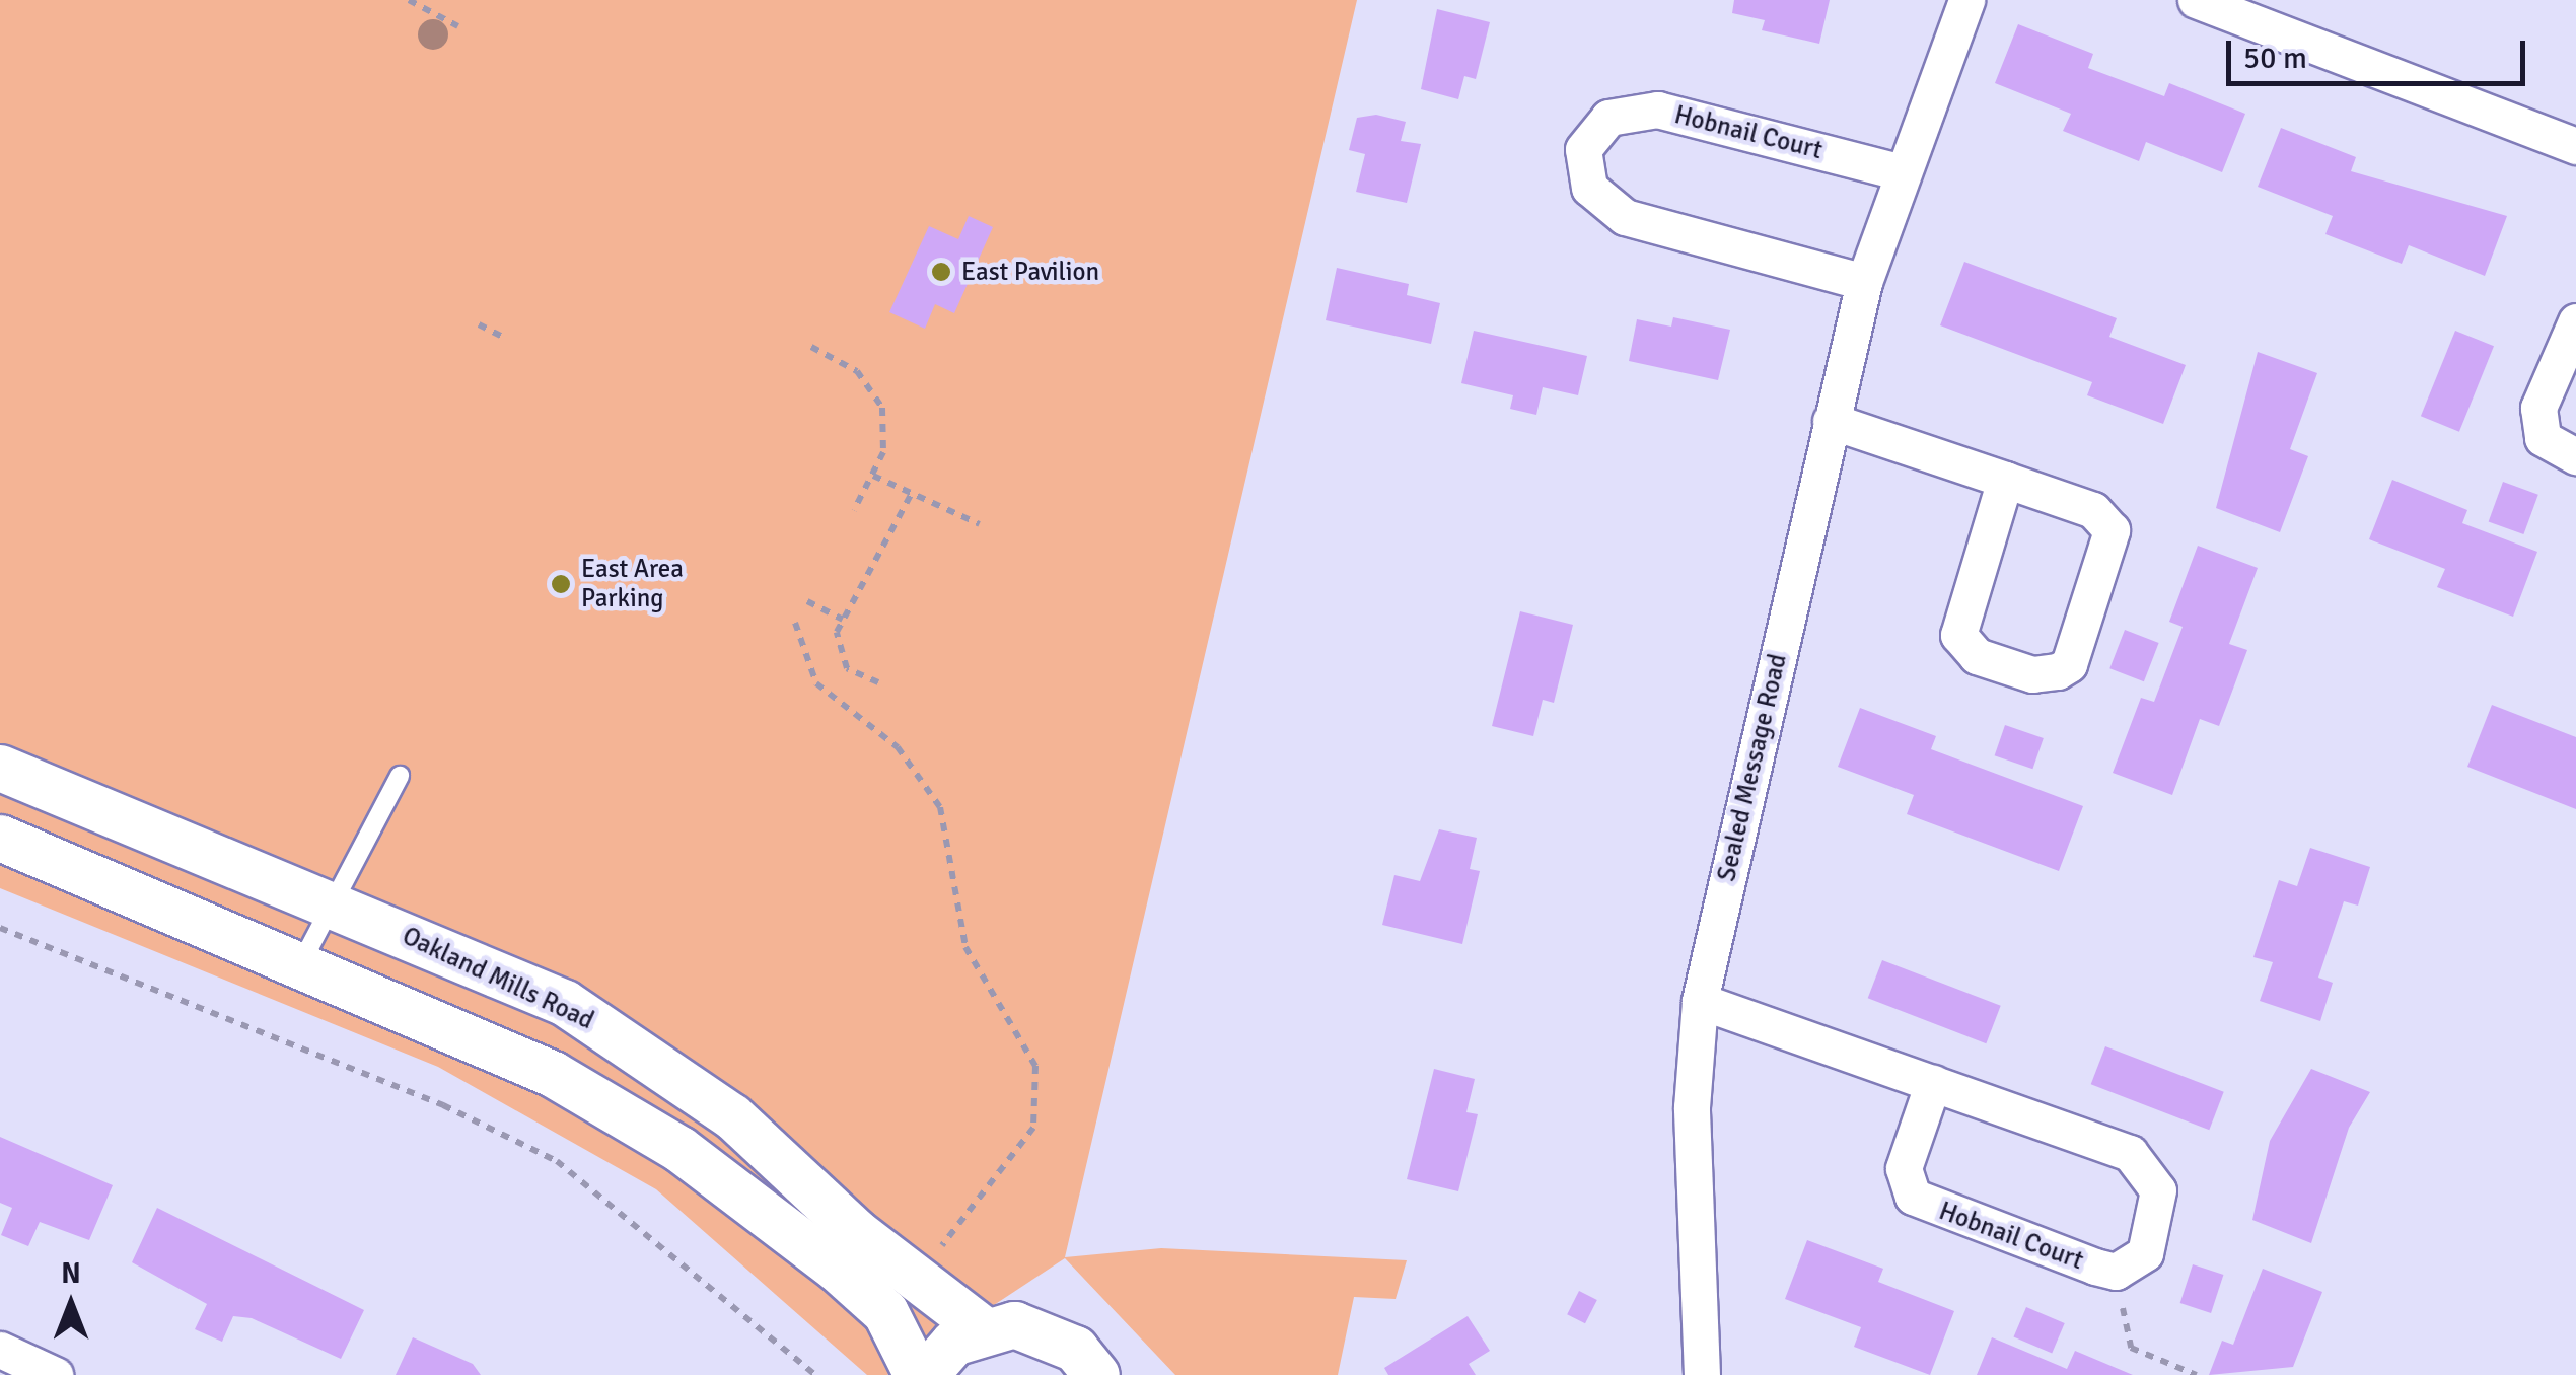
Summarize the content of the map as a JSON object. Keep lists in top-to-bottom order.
{
  "streets": {
    "street": ["Hobnail Court", "Sealed Message Road", "Oakland Mills Road"]
  },
  "crossings": [
    ["Hobnail Court", "Sealed Message Road"]
  ],
  "places": ["East Pavilion", "East Area Parking"],
  "scale_bar": "50 m",
  "north": "top"
}
